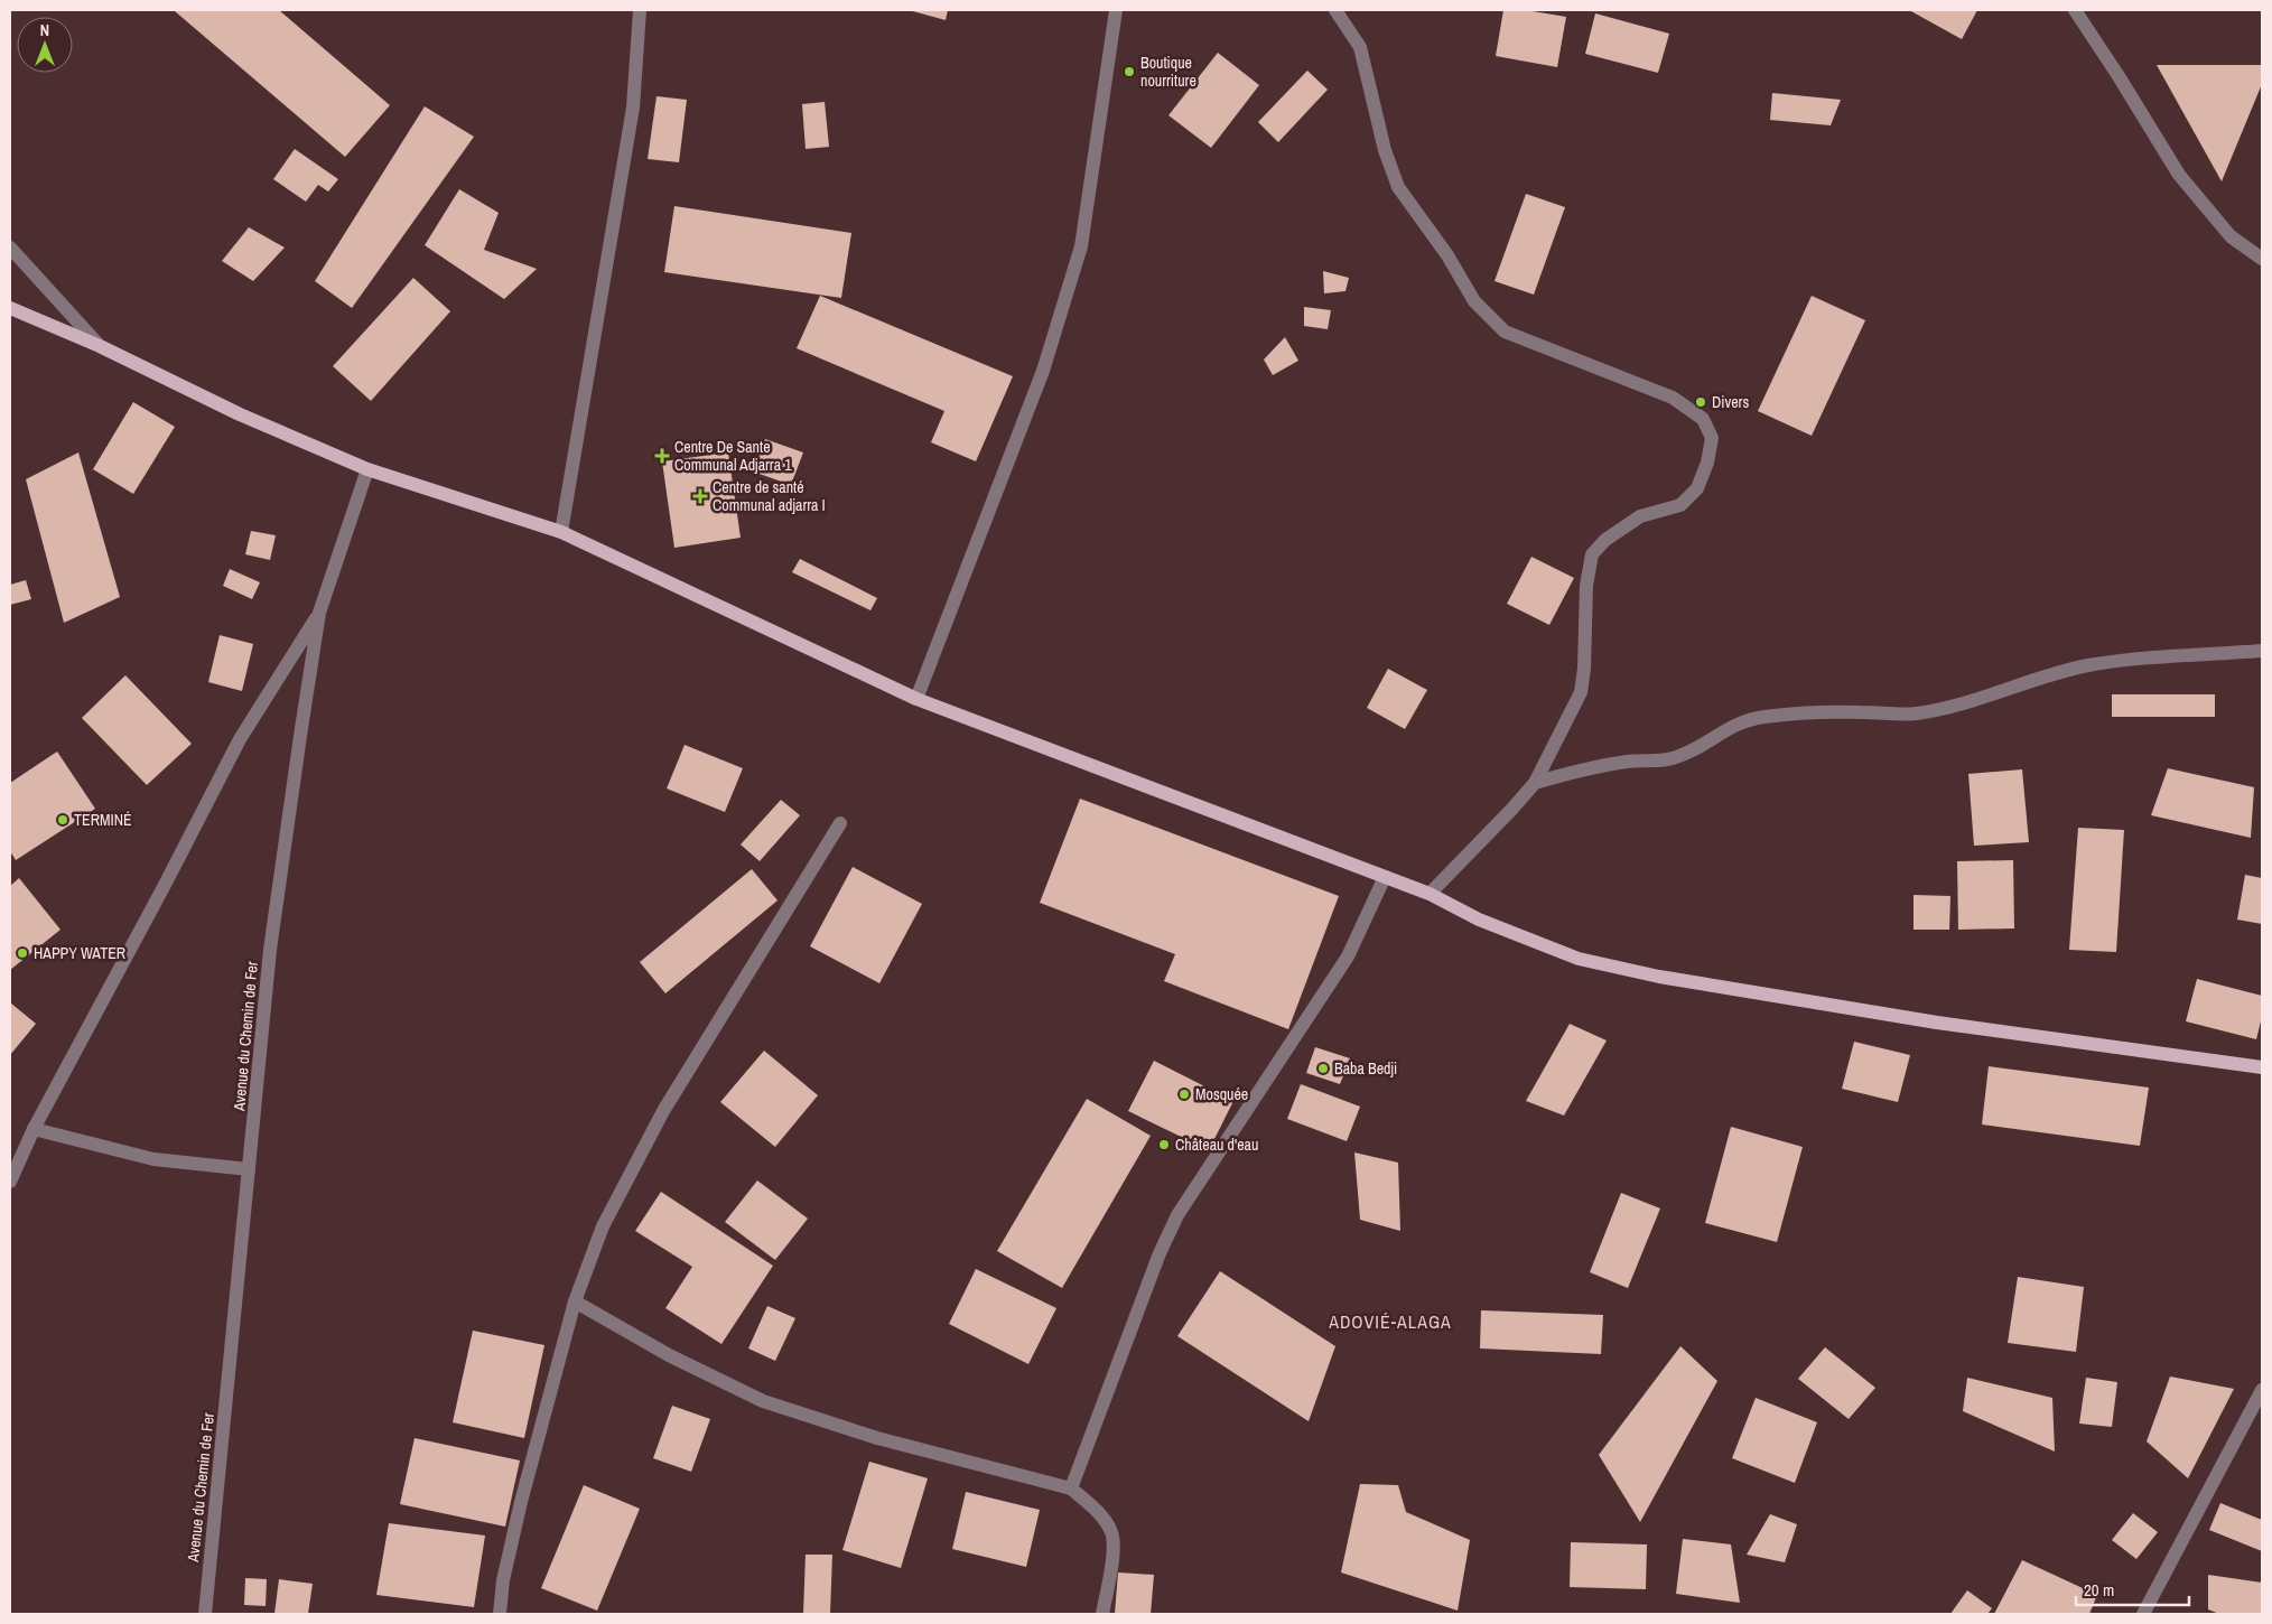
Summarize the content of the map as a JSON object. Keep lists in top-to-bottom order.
{
  "streets": {
    "street": ["Avenue du Chemin de Fer"]
  },
  "districts": ["ADOVIÉ-ALAGA"],
  "places": {
    "other": [
      "Boutique nourriture",
      "Divers",
      "TERMINÉ",
      "HAPPY WATER",
      "Baba Bedji",
      "Mosquée",
      "Château d'eau"
    ],
    "health": ["Centre De Sante Communal Adjarra 1", "Centre de santé Communal adjarra I"]
  },
  "scale_bar": "20 m",
  "north": "top"
}
